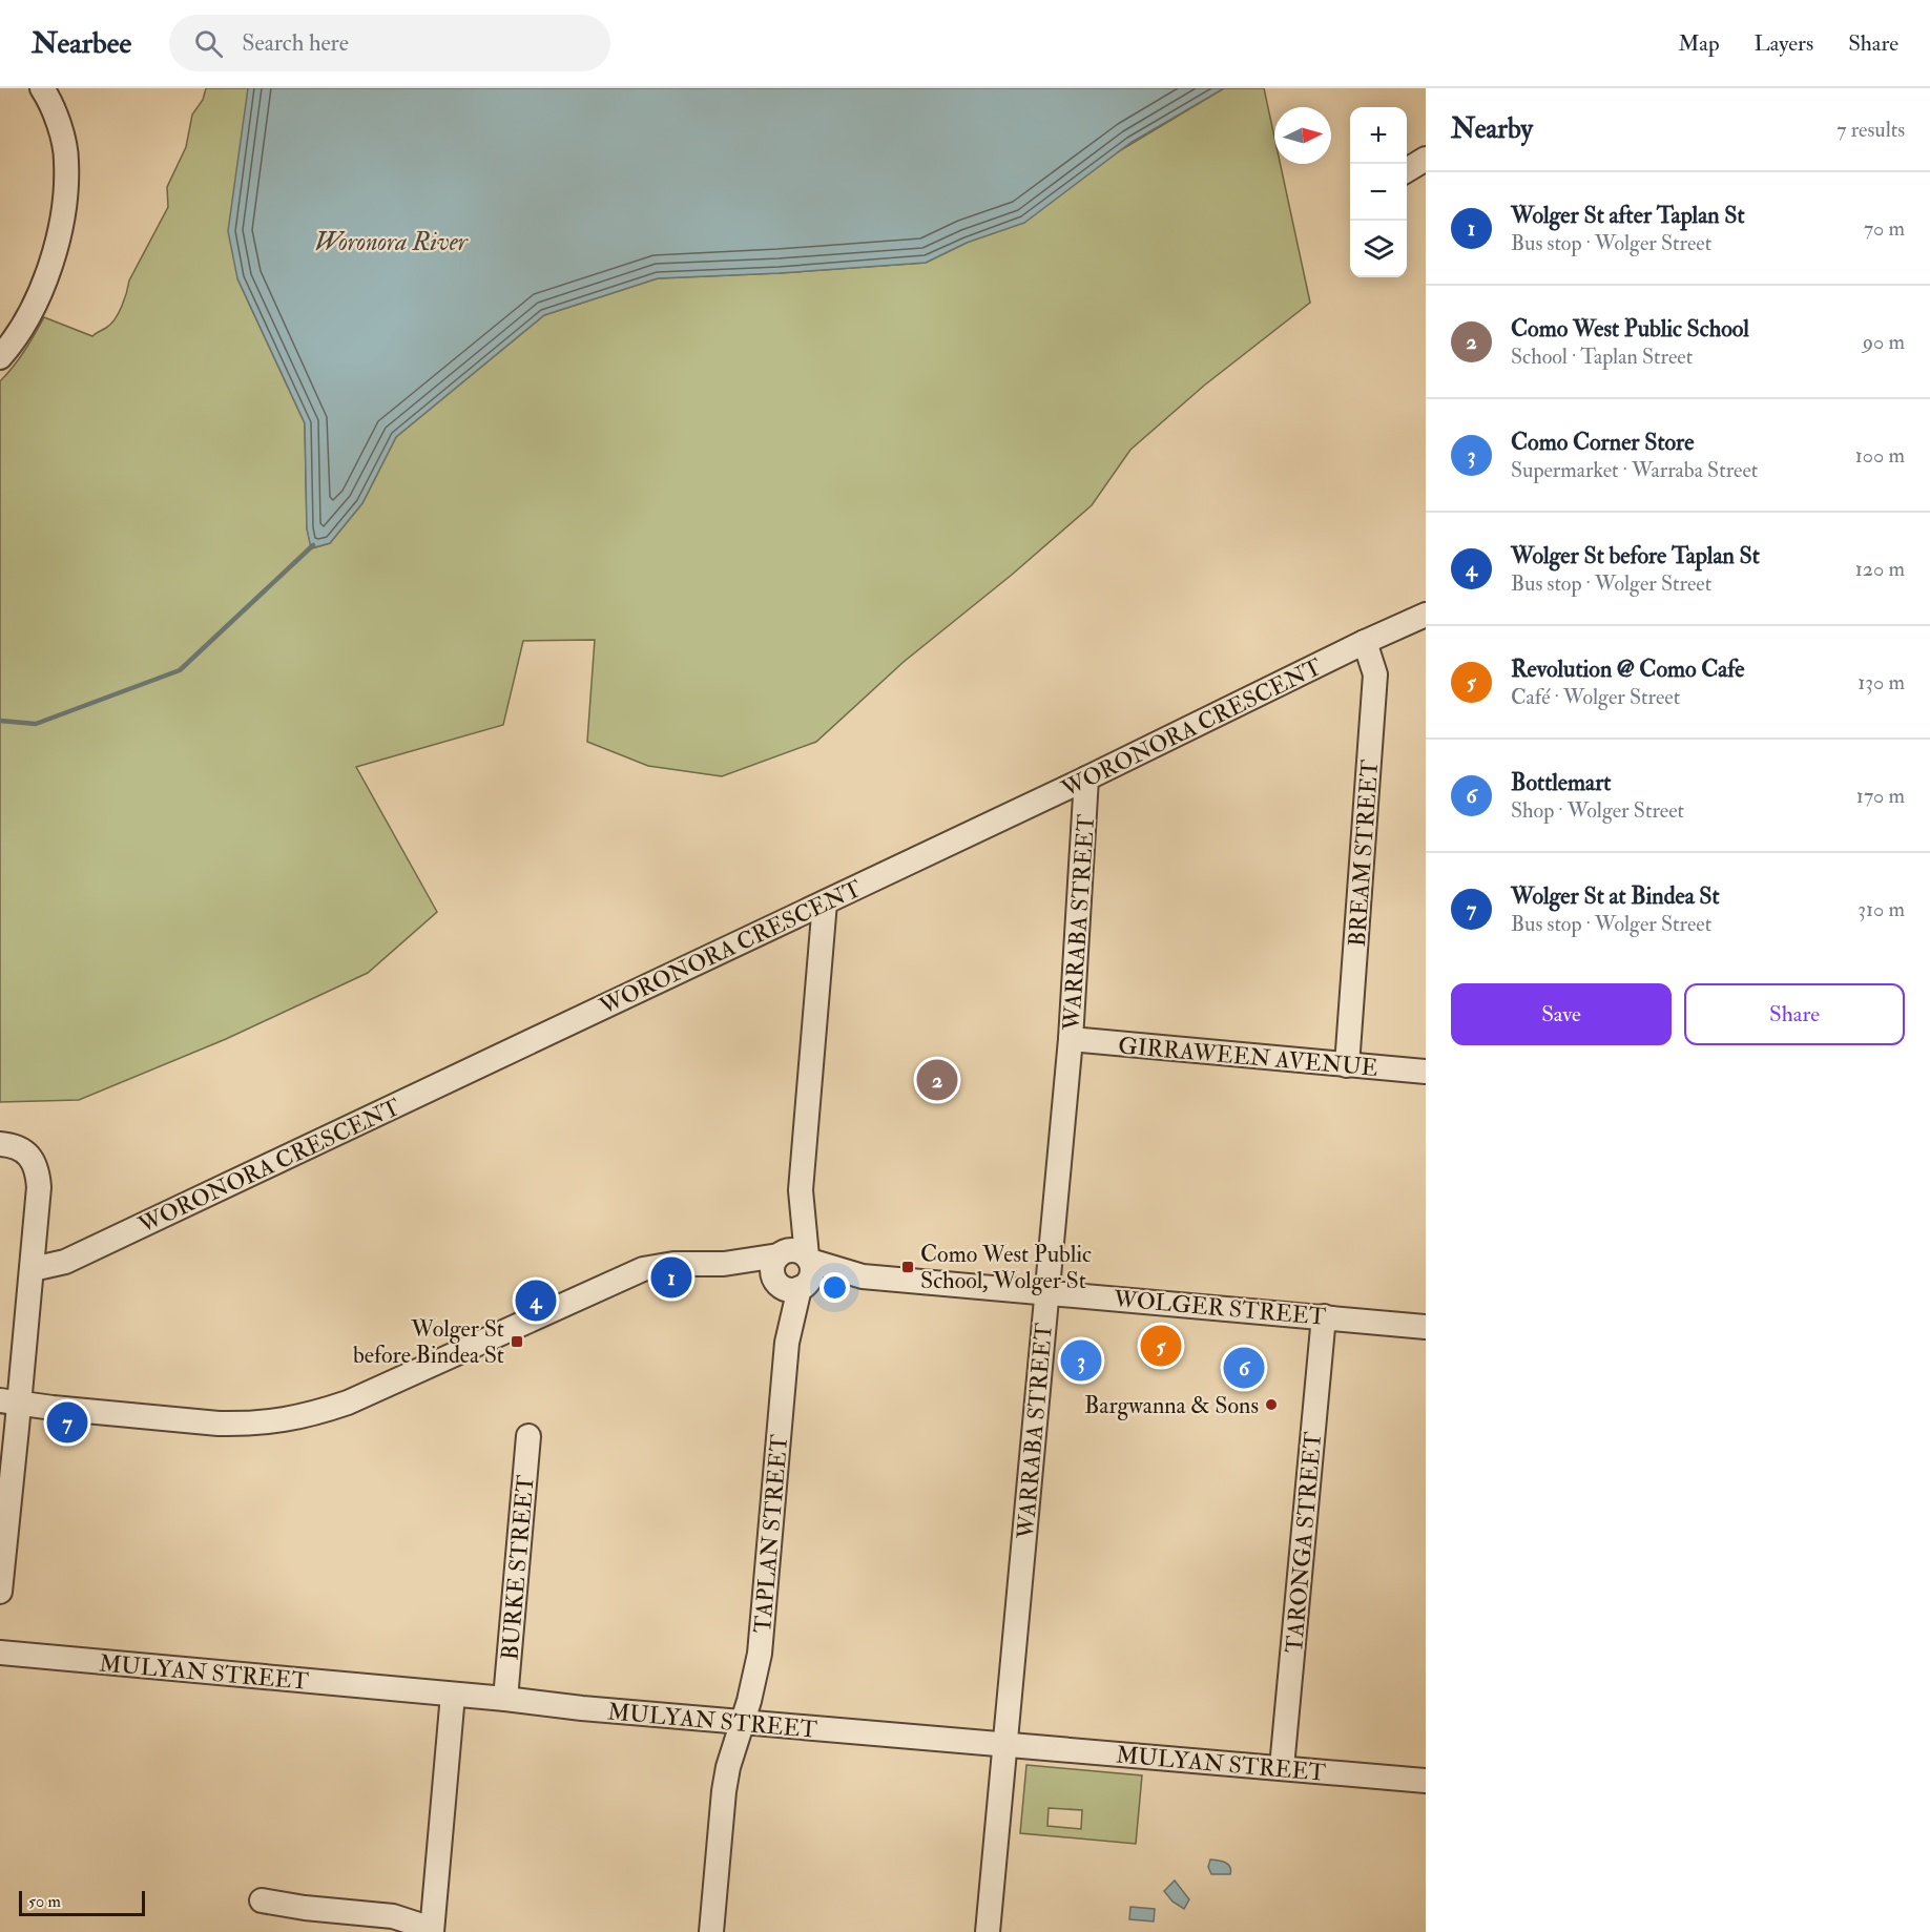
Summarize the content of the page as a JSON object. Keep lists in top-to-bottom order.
{
  "streets": {
    "street": [
      "WORONORA CRESCENT",
      "BREAM STREET",
      "WARRABA STREET",
      "GIRRAWEEN AVENUE",
      "WOLGER STREET",
      "TAPLAN STREET",
      "TARONGA STREET",
      "BURKE STREET",
      "MULYAN STREET"
    ]
  },
  "crossings": [
    ["WORONORA CRESCENT", "BREAM STREET"],
    ["WORONORA CRESCENT", "WARRABA STREET"],
    ["WORONORA CRESCENT", "TAPLAN STREET"],
    ["BREAM STREET", "GIRRAWEEN AVENUE"],
    ["WARRABA STREET", "GIRRAWEEN AVENUE"],
    ["WARRABA STREET", "WOLGER STREET"],
    ["WARRABA STREET", "MULYAN STREET"],
    ["WOLGER STREET", "TAPLAN STREET"],
    ["WOLGER STREET", "TARONGA STREET"],
    ["TAPLAN STREET", "MULYAN STREET"],
    ["TARONGA STREET", "MULYAN STREET"],
    ["BURKE STREET", "MULYAN STREET"]
  ],
  "water": ["Woronora River"],
  "places": {
    "transit": ["Como West Public School, Wolger St", "Wolger St before Bindea St"],
    "other": ["Bargwanna & Sons"]
  },
  "scale_bar": "50 m",
  "north": "right",
  "page": {
    "header": "Nearbee",
    "search": "Search here",
    "nav": ["Map", "Layers", "Share"],
    "heading": ["Nearby", "7 results"],
    "map_buttons": ["+", "−"],
    "list": [
      {
        "mark": "1",
        "name": "Wolger St after Taplan St",
        "note": "Bus stop · Wolger Street",
        "value": "70 m"
      },
      {
        "mark": "2",
        "name": "Como West Public School",
        "note": "School · Taplan Street",
        "value": "90 m"
      },
      {
        "mark": "3",
        "name": "Como Corner Store",
        "note": "Supermarket · Warraba Street",
        "value": "100 m"
      },
      {
        "mark": "4",
        "name": "Wolger St before Taplan St",
        "note": "Bus stop · Wolger Street",
        "value": "120 m"
      },
      {
        "mark": "5",
        "name": "Revolution @ Como Cafe",
        "note": "Café · Wolger Street",
        "value": "130 m"
      },
      {
        "mark": "6",
        "name": "Bottlemart",
        "note": "Shop · Wolger Street",
        "value": "170 m"
      },
      {
        "mark": "7",
        "name": "Wolger St at Bindea St",
        "note": "Bus stop · Wolger Street",
        "value": "310 m"
      }
    ],
    "buttons": ["Save", "Share"],
    "pins": [
      "2",
      "1",
      "4",
      "5",
      "3",
      "6",
      "7"
    ],
    "scale": "50 m"
  }
}
